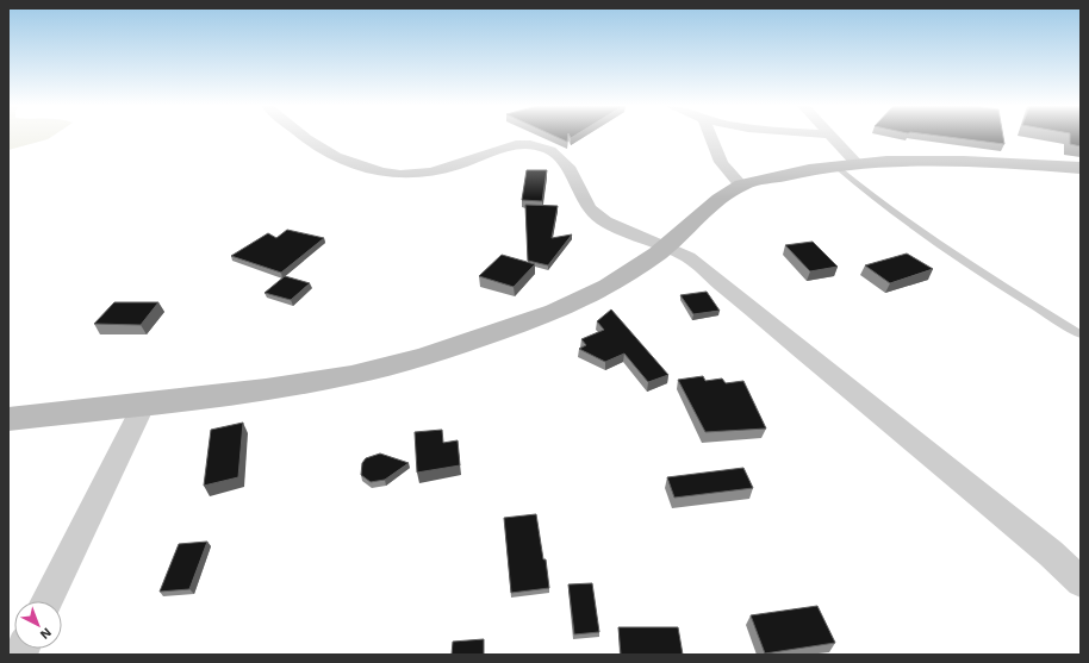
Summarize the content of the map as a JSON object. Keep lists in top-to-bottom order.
{
  "north": "bottom right"
}
